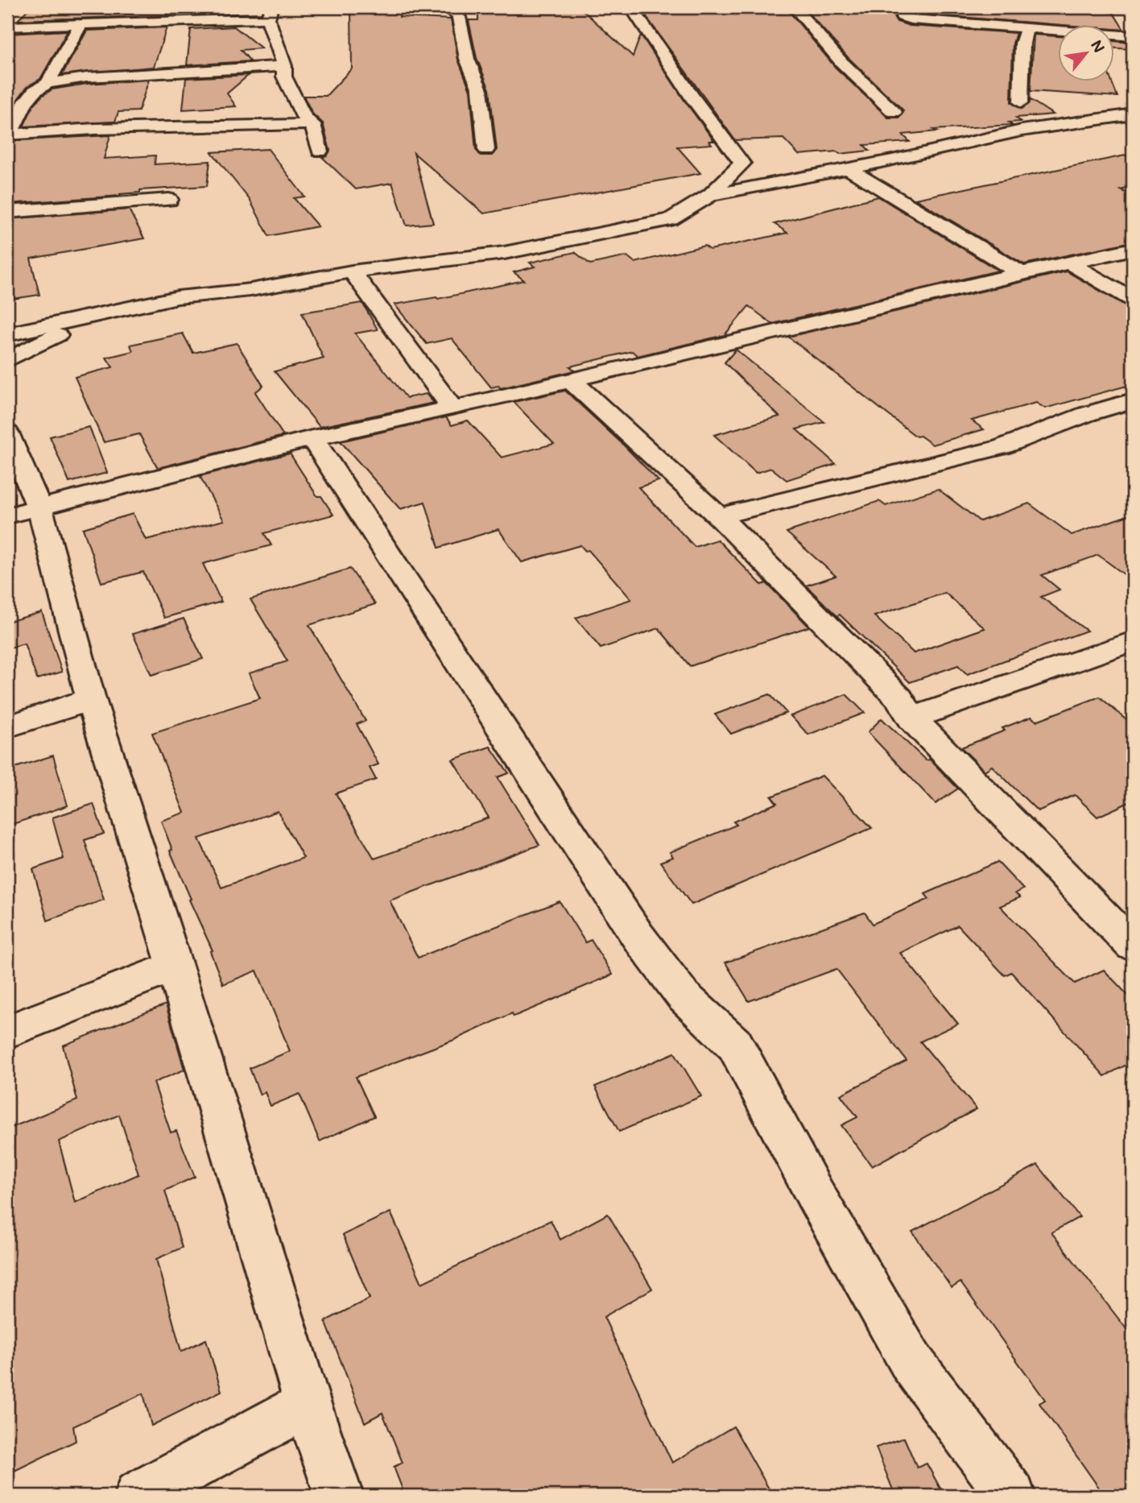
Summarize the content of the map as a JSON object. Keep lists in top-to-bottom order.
{
  "north": "top right"
}
